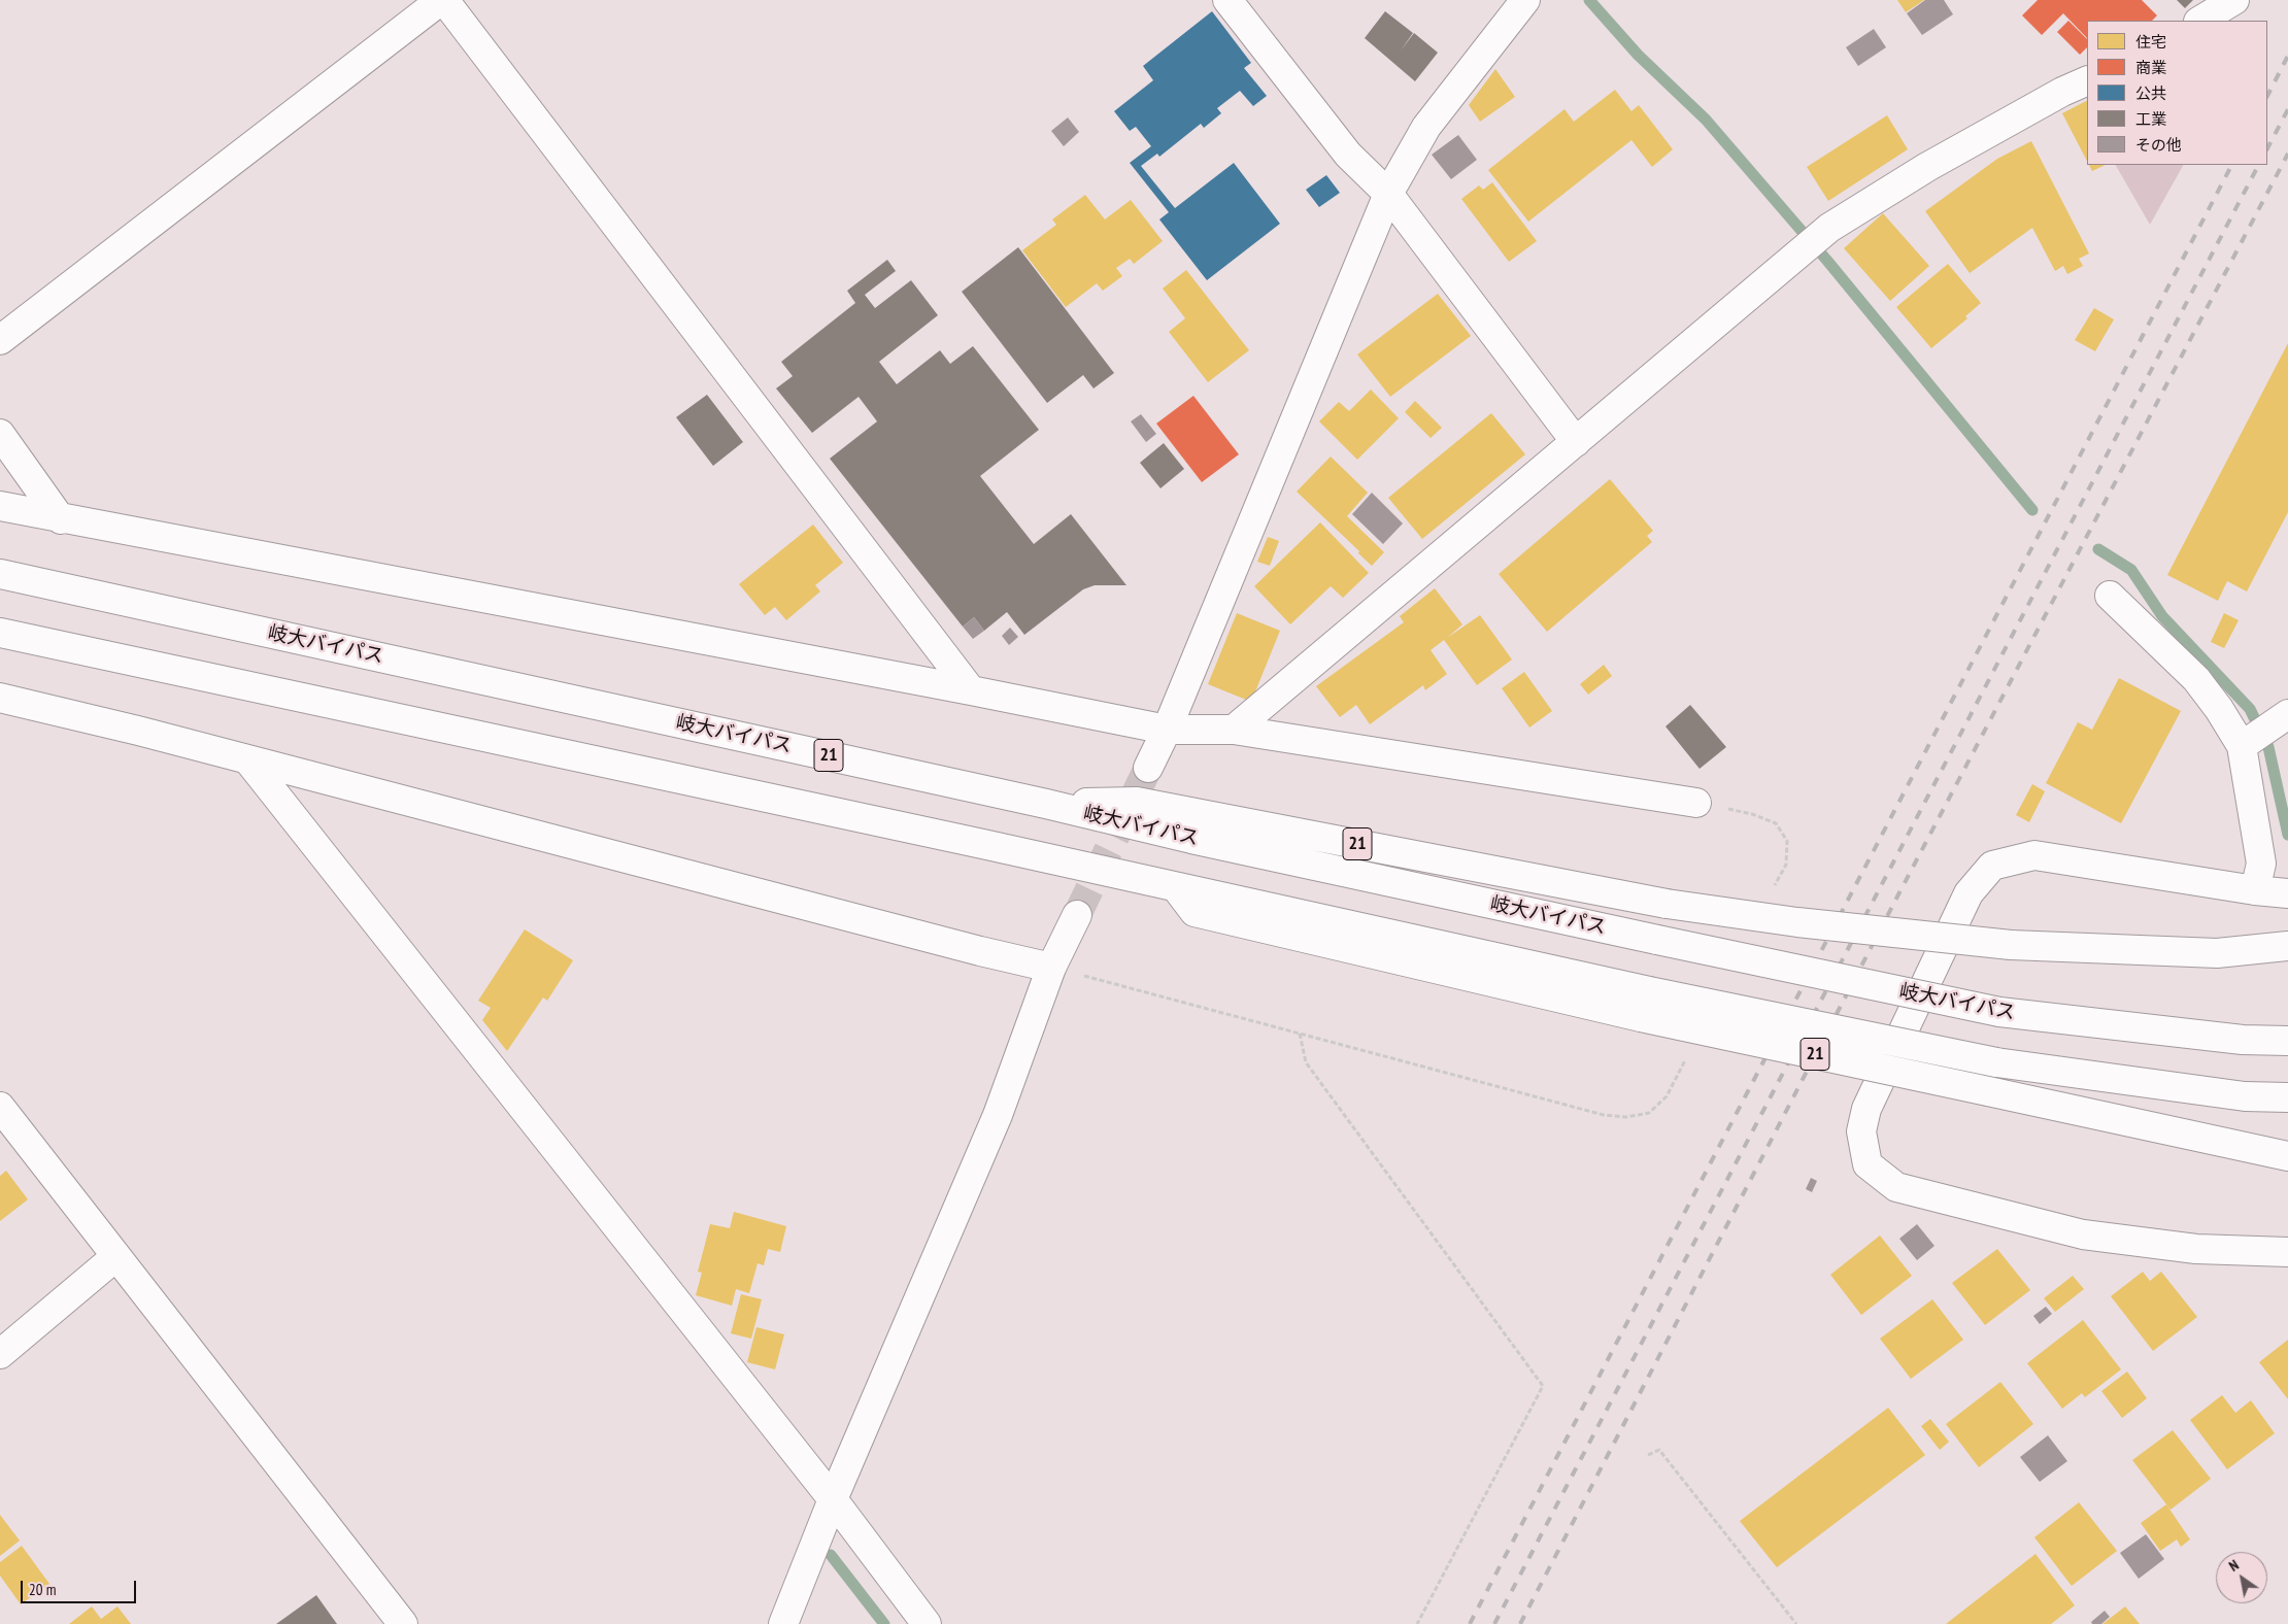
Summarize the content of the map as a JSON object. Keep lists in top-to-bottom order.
{
  "streets": {
    "main road": ["岐大バイパス", "21"]
  },
  "crossings": [
    ["岐大バイパス", "21"]
  ],
  "legend": [
    "住宅",
    "商業",
    "公共",
    "工業",
    "その他"
  ],
  "scale_bar": "20 m",
  "north": "top left"
}
